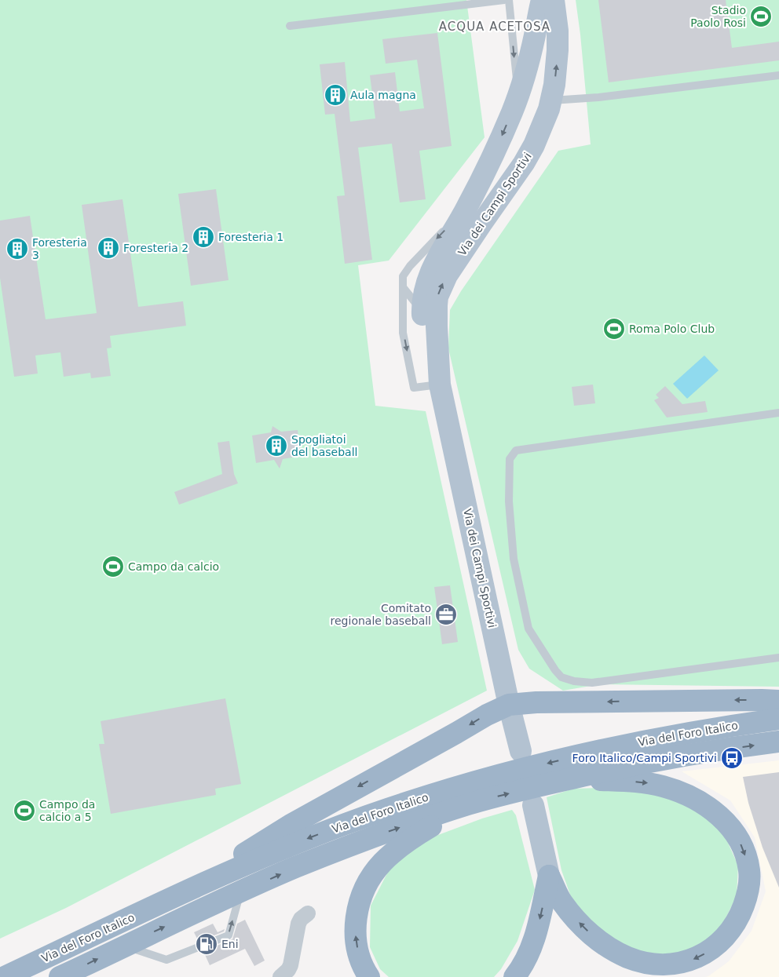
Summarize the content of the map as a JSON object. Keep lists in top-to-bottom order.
{
  "streets": {
    "highway": ["Via del Foro Italico"],
    "main road": ["Via dei Campi Sportivi"]
  },
  "districts": ["ACQUA ACETOSA"],
  "places": {
    "sports": [
      "Stadio Paolo Rosi",
      "Roma Polo Club",
      "Campo da calcio",
      "Campo da calcio a 5"
    ],
    "building": [
      "Aula magna",
      "Foresteria 1",
      "Foresteria 2",
      "Foresteria 3",
      "Spogliatoi del baseball"
    ],
    "office": ["Comitato regionale baseball"],
    "bus stop": ["Foro Italico/Campi Sportivi"],
    "fuel station": ["Eni"]
  }
}
